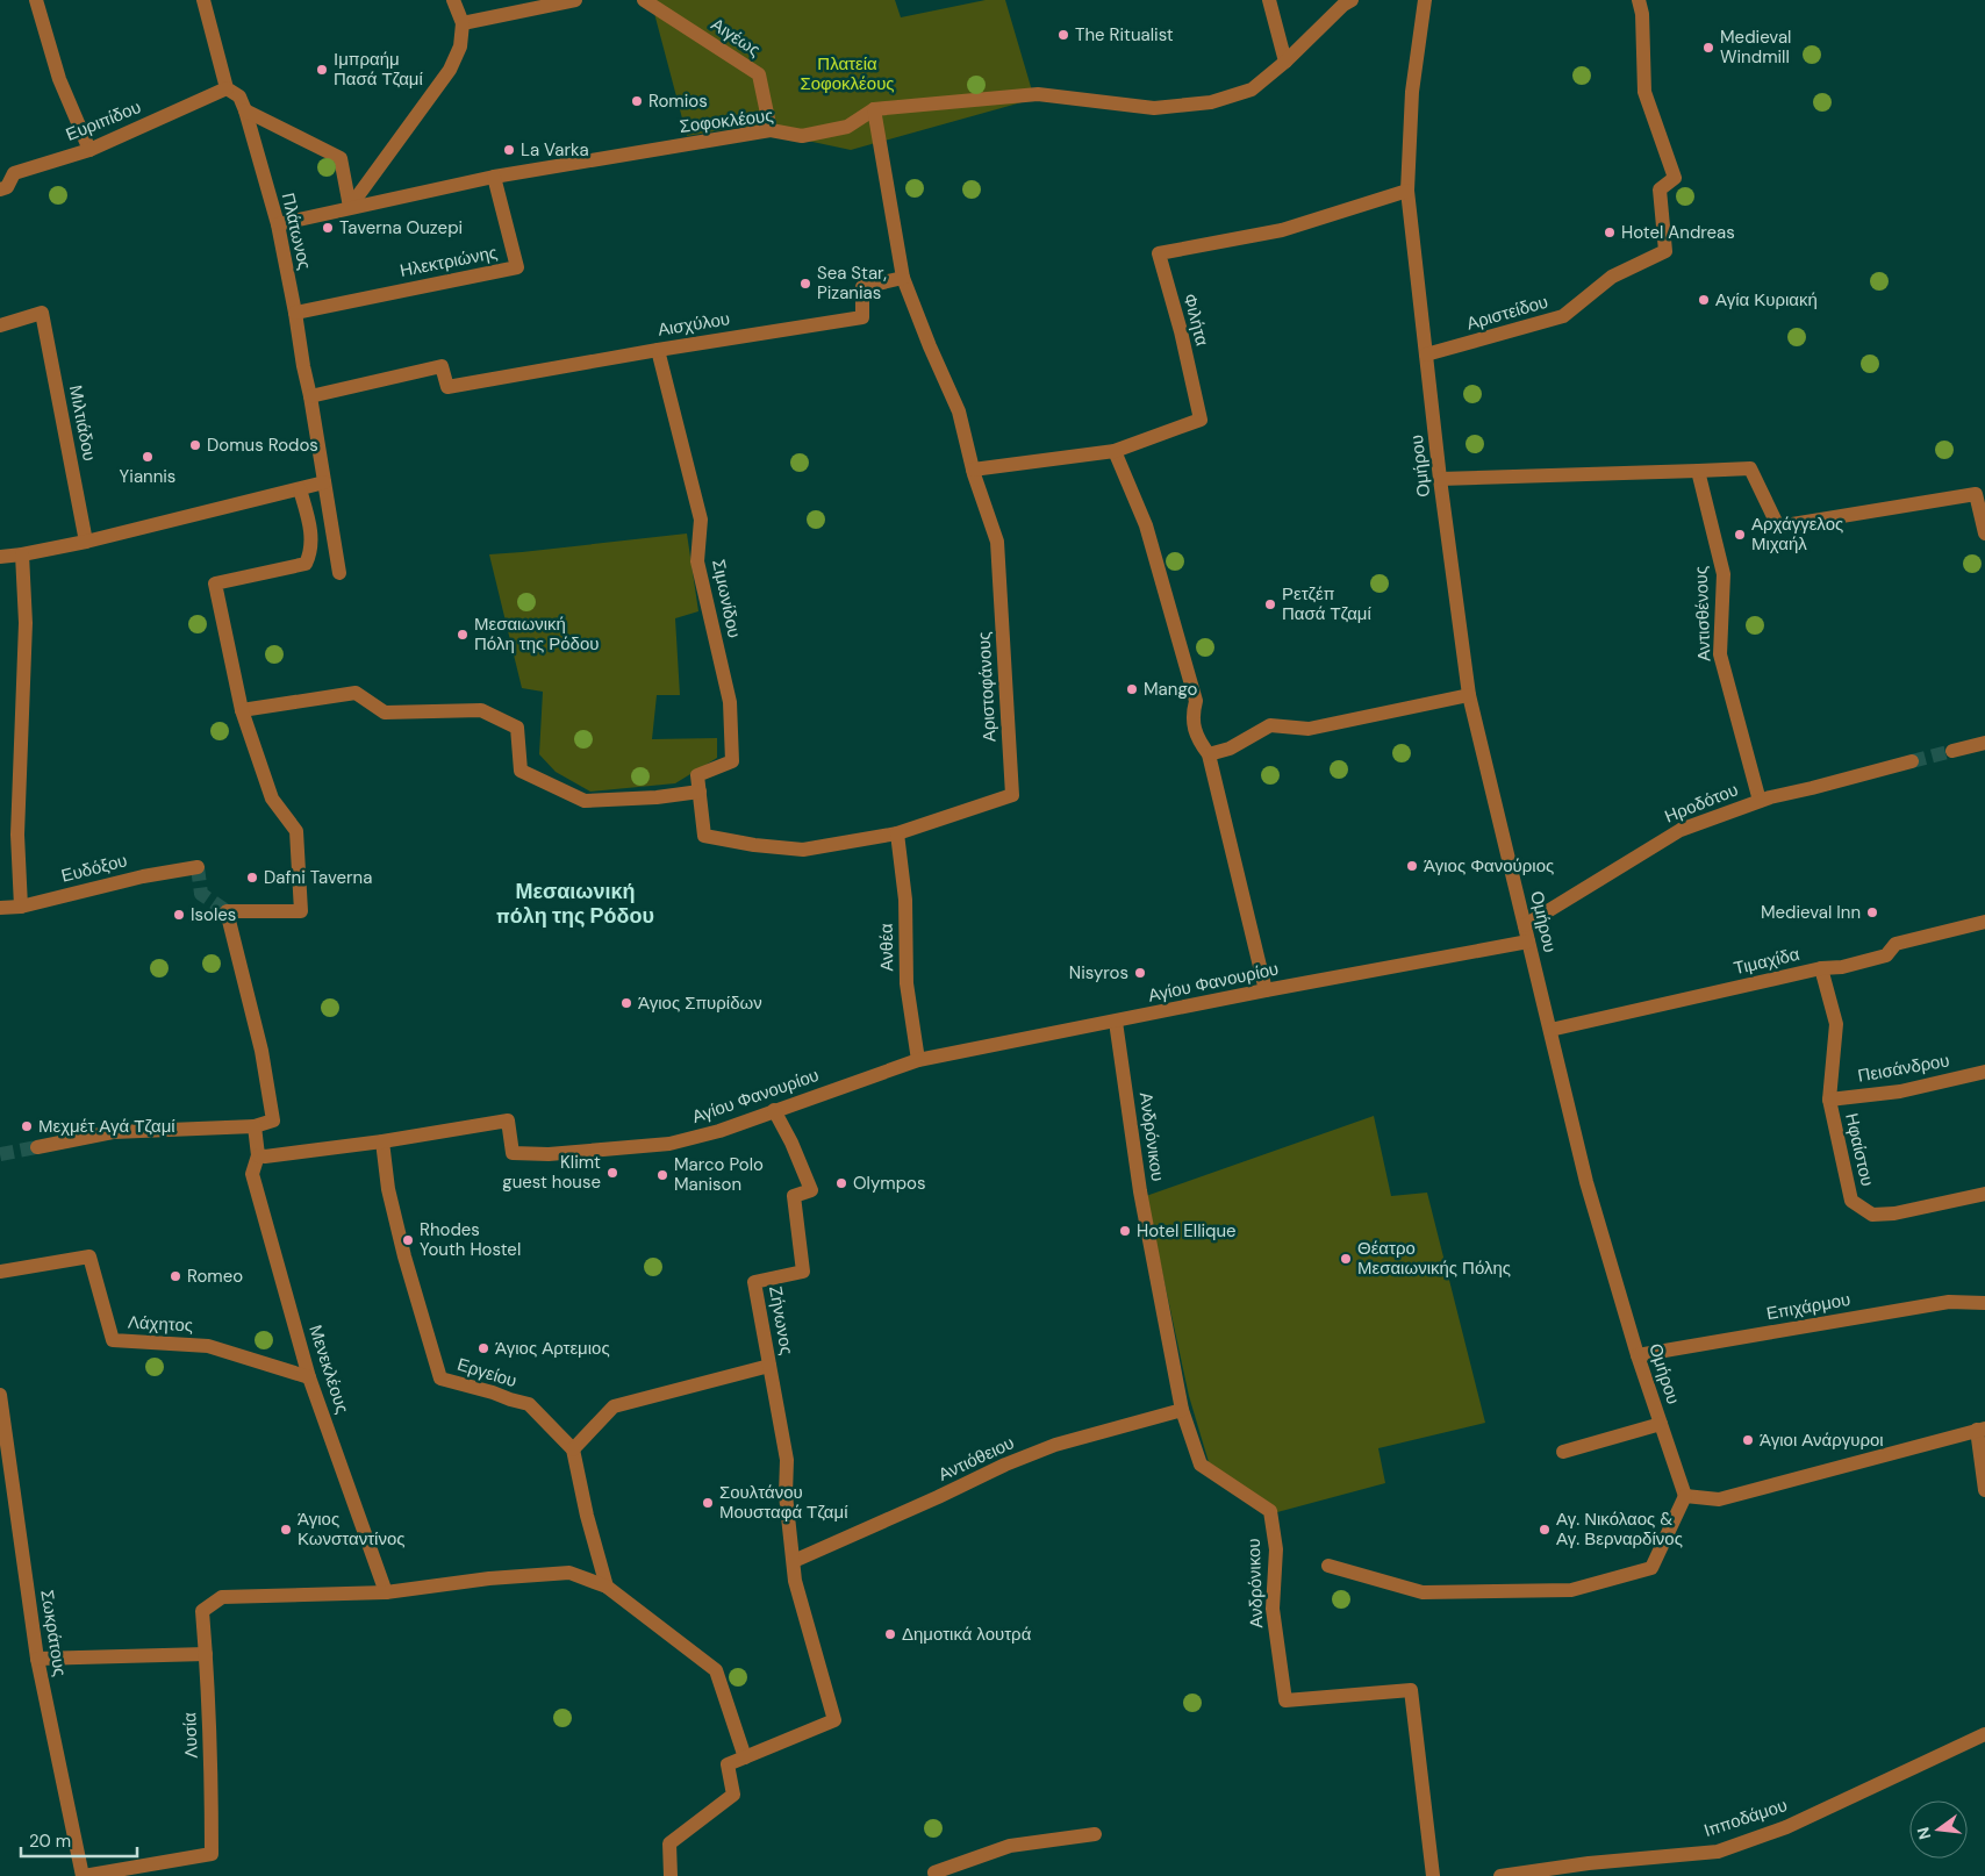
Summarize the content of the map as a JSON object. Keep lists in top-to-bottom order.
{
  "streets": {
    "street": [
      "Αιγέως",
      "Ευριπίδου",
      "Σοφοκλέους",
      "Πλάτωνος",
      "Ηλεκτριώνης",
      "Αριστείδου",
      "Φιλήτα",
      "Αισχύλου",
      "Μιλτιάδου",
      "Ομήρου",
      "Σιμωνίδου",
      "Αντισθένους",
      "Αριστοφάνους",
      "Ηροδότου",
      "Ευδόξου",
      "Ανθέα",
      "Τιμαχίδα",
      "Αγίου Φανουρίου",
      "Πεισάνδρου",
      "Ανδρόνικου",
      "Ηφαίστου",
      "Επιχάρμου",
      "Ζήνωνος",
      "Λάχητος",
      "Μενεκλέους",
      "Εργείου",
      "Αντιόθειου",
      "Σωκράτους",
      "Λυσία",
      "Ιπποδάμου"
    ]
  },
  "crossings": [
    ["Αιγέως", "Σοφοκλέους"],
    ["Ευριπίδου", "Πλάτωνος"],
    ["Σοφοκλέους", "Πλάτωνος"],
    ["Σοφοκλέους", "Ηλεκτριώνης"],
    ["Πλάτωνος", "Ηλεκτριώνης"],
    ["Πλάτωνος", "Αισχύλου"],
    ["Αριστείδου", "Ομήρου"],
    ["Φιλήτα", "Ομήρου"],
    ["Φιλήτα", "Αριστοφάνους"],
    ["Αισχύλου", "Σιμωνίδου"],
    ["Αισχύλου", "Αριστοφάνους"],
    ["Ομήρου", "Ηροδότου"],
    ["Ομήρου", "Τιμαχίδα"],
    ["Ομήρου", "Αγίου Φανουρίου"],
    ["Ομήρου", "Επιχάρμου"],
    ["Σιμωνίδου", "Αριστοφάνους"],
    ["Αντισθένους", "Ηροδότου"],
    ["Αριστοφάνους", "Ανθέα"],
    ["Ανθέα", "Αγίου Φανουρίου"],
    ["Τιμαχίδα", "Ηφαίστου"],
    ["Αγίου Φανουρίου", "Ανδρόνικου"],
    ["Αγίου Φανουρίου", "Ζήνωνος"],
    ["Αγίου Φανουρίου", "Μενεκλέους"],
    ["Αγίου Φανουρίου", "Εργείου"],
    ["Πεισάνδρου", "Ηφαίστου"],
    ["Ανδρόνικου", "Αντιόθειου"],
    ["Ζήνωνος", "Αντιόθειου"],
    ["Λάχητος", "Μενεκλέους"],
    ["Σωκράτους", "Λυσία"]
  ],
  "districts": ["Μεσαιωνική πόλη της Ρόδου"],
  "parks": ["Πλατεία Σοφοκλέους"],
  "places": [
    "The Ritualist",
    "Medieval Windmill",
    "Ιμπραήμ Πασά Τζαμί",
    "Romios",
    "La Varka",
    "Taverna Ouzepi",
    "Hotel Andreas",
    "Sea Star, Pizanias",
    "Αγία Κυριακή",
    "Domus Rodos",
    "Yiannis",
    "Αρχάγγελος Μιχαήλ",
    "Ρετζέπ Πασά Τζαμί",
    "Μεσαιωνική Πόλη της Ρόδου",
    "Mango",
    "Άγιος Φανούριος",
    "Dafni Taverna",
    "Medieval Inn",
    "Isoles",
    "Nisyros",
    "Άγιος Σπυρίδων",
    "Μεχμέτ Αγά Τζαμί",
    "Klimt guest house",
    "Marco Polo Manison",
    "Olympos",
    "Hotel Ellique",
    "Rhodes Youth Hostel",
    "Θέατρο Μεσαιωνικής Πόλης",
    "Romeo",
    "Άγιος Αρτεμιος",
    "Άγιοι Ανάργυροι",
    "Σουλτάνου Μουσταφά Τζαμί",
    "Άγιος Κωνσταντίνος",
    "Αγ. Νικόλαος & Αγ. Βερναρδίνος",
    "Δημοτικά λουτρά"
  ],
  "scale_bar": "20 m",
  "north": "left"
}
